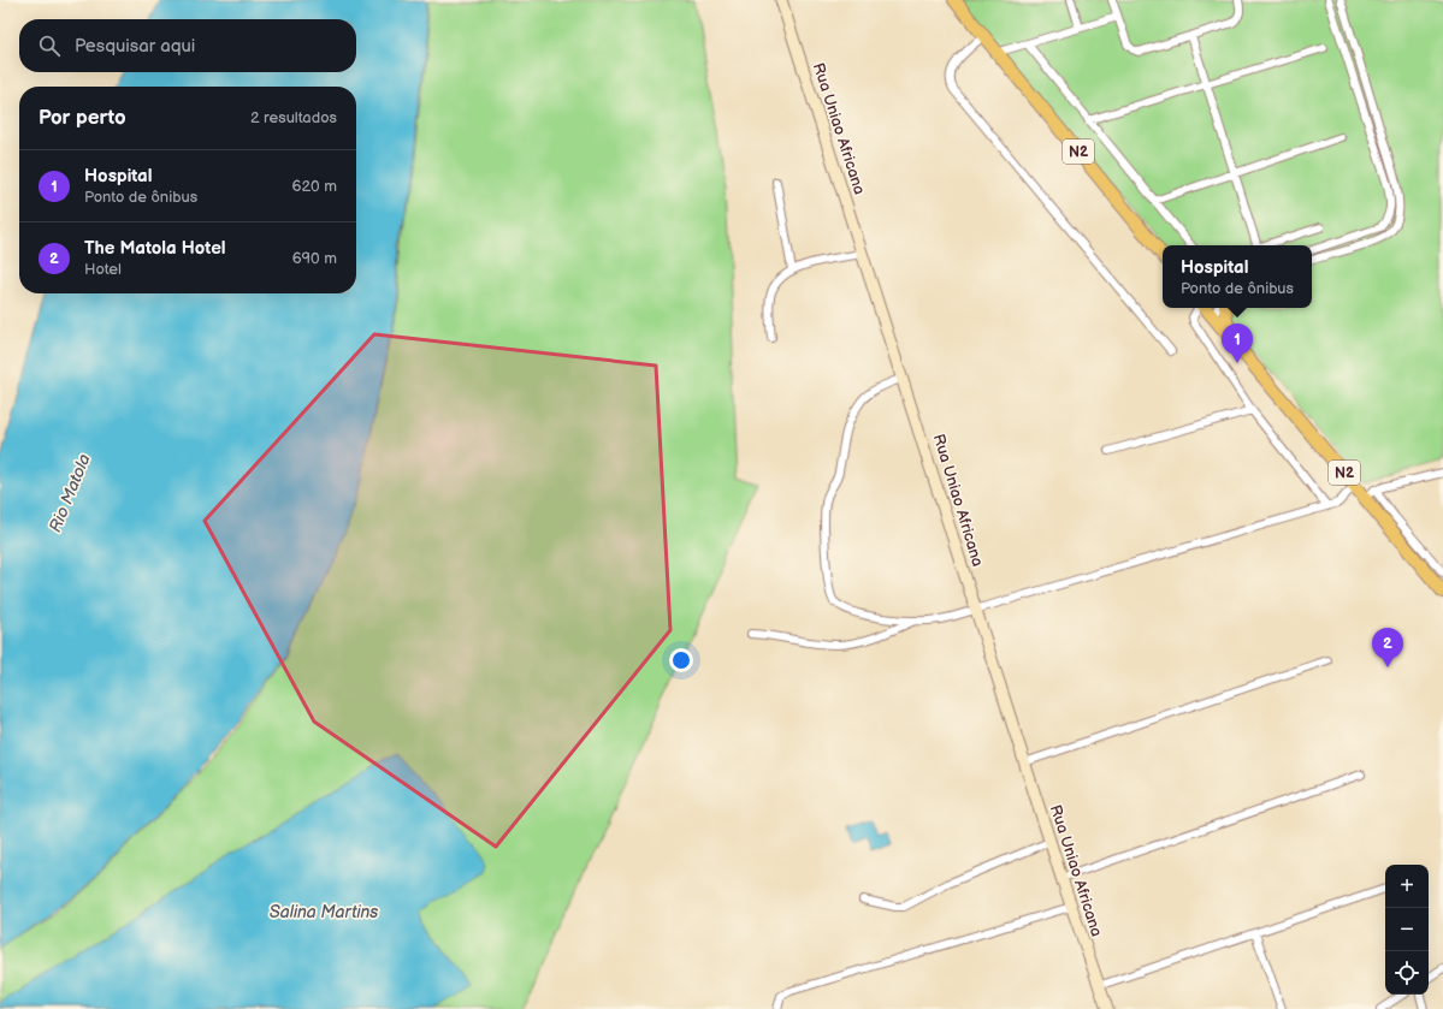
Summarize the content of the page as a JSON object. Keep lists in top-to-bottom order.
{
  "streets": {
    "main road": ["Rua Uniao Africana", "N2"]
  },
  "water": ["Rio Matola", "Salina Martins"],
  "page": {
    "search": "Pesquisar aqui",
    "heading": ["Por perto", "2 resultados"],
    "list": [
      {
        "mark": "1",
        "name": "Hospital",
        "note": "Ponto de ônibus",
        "value": "620 m"
      },
      {
        "mark": "2",
        "name": "The Matola Hotel",
        "note": "Hotel",
        "value": "690 m"
      }
    ],
    "popup": ["Hospital", "Ponto de ônibus"],
    "pins": ["1", "2"],
    "map_buttons": ["+", "−"]
  }
}
